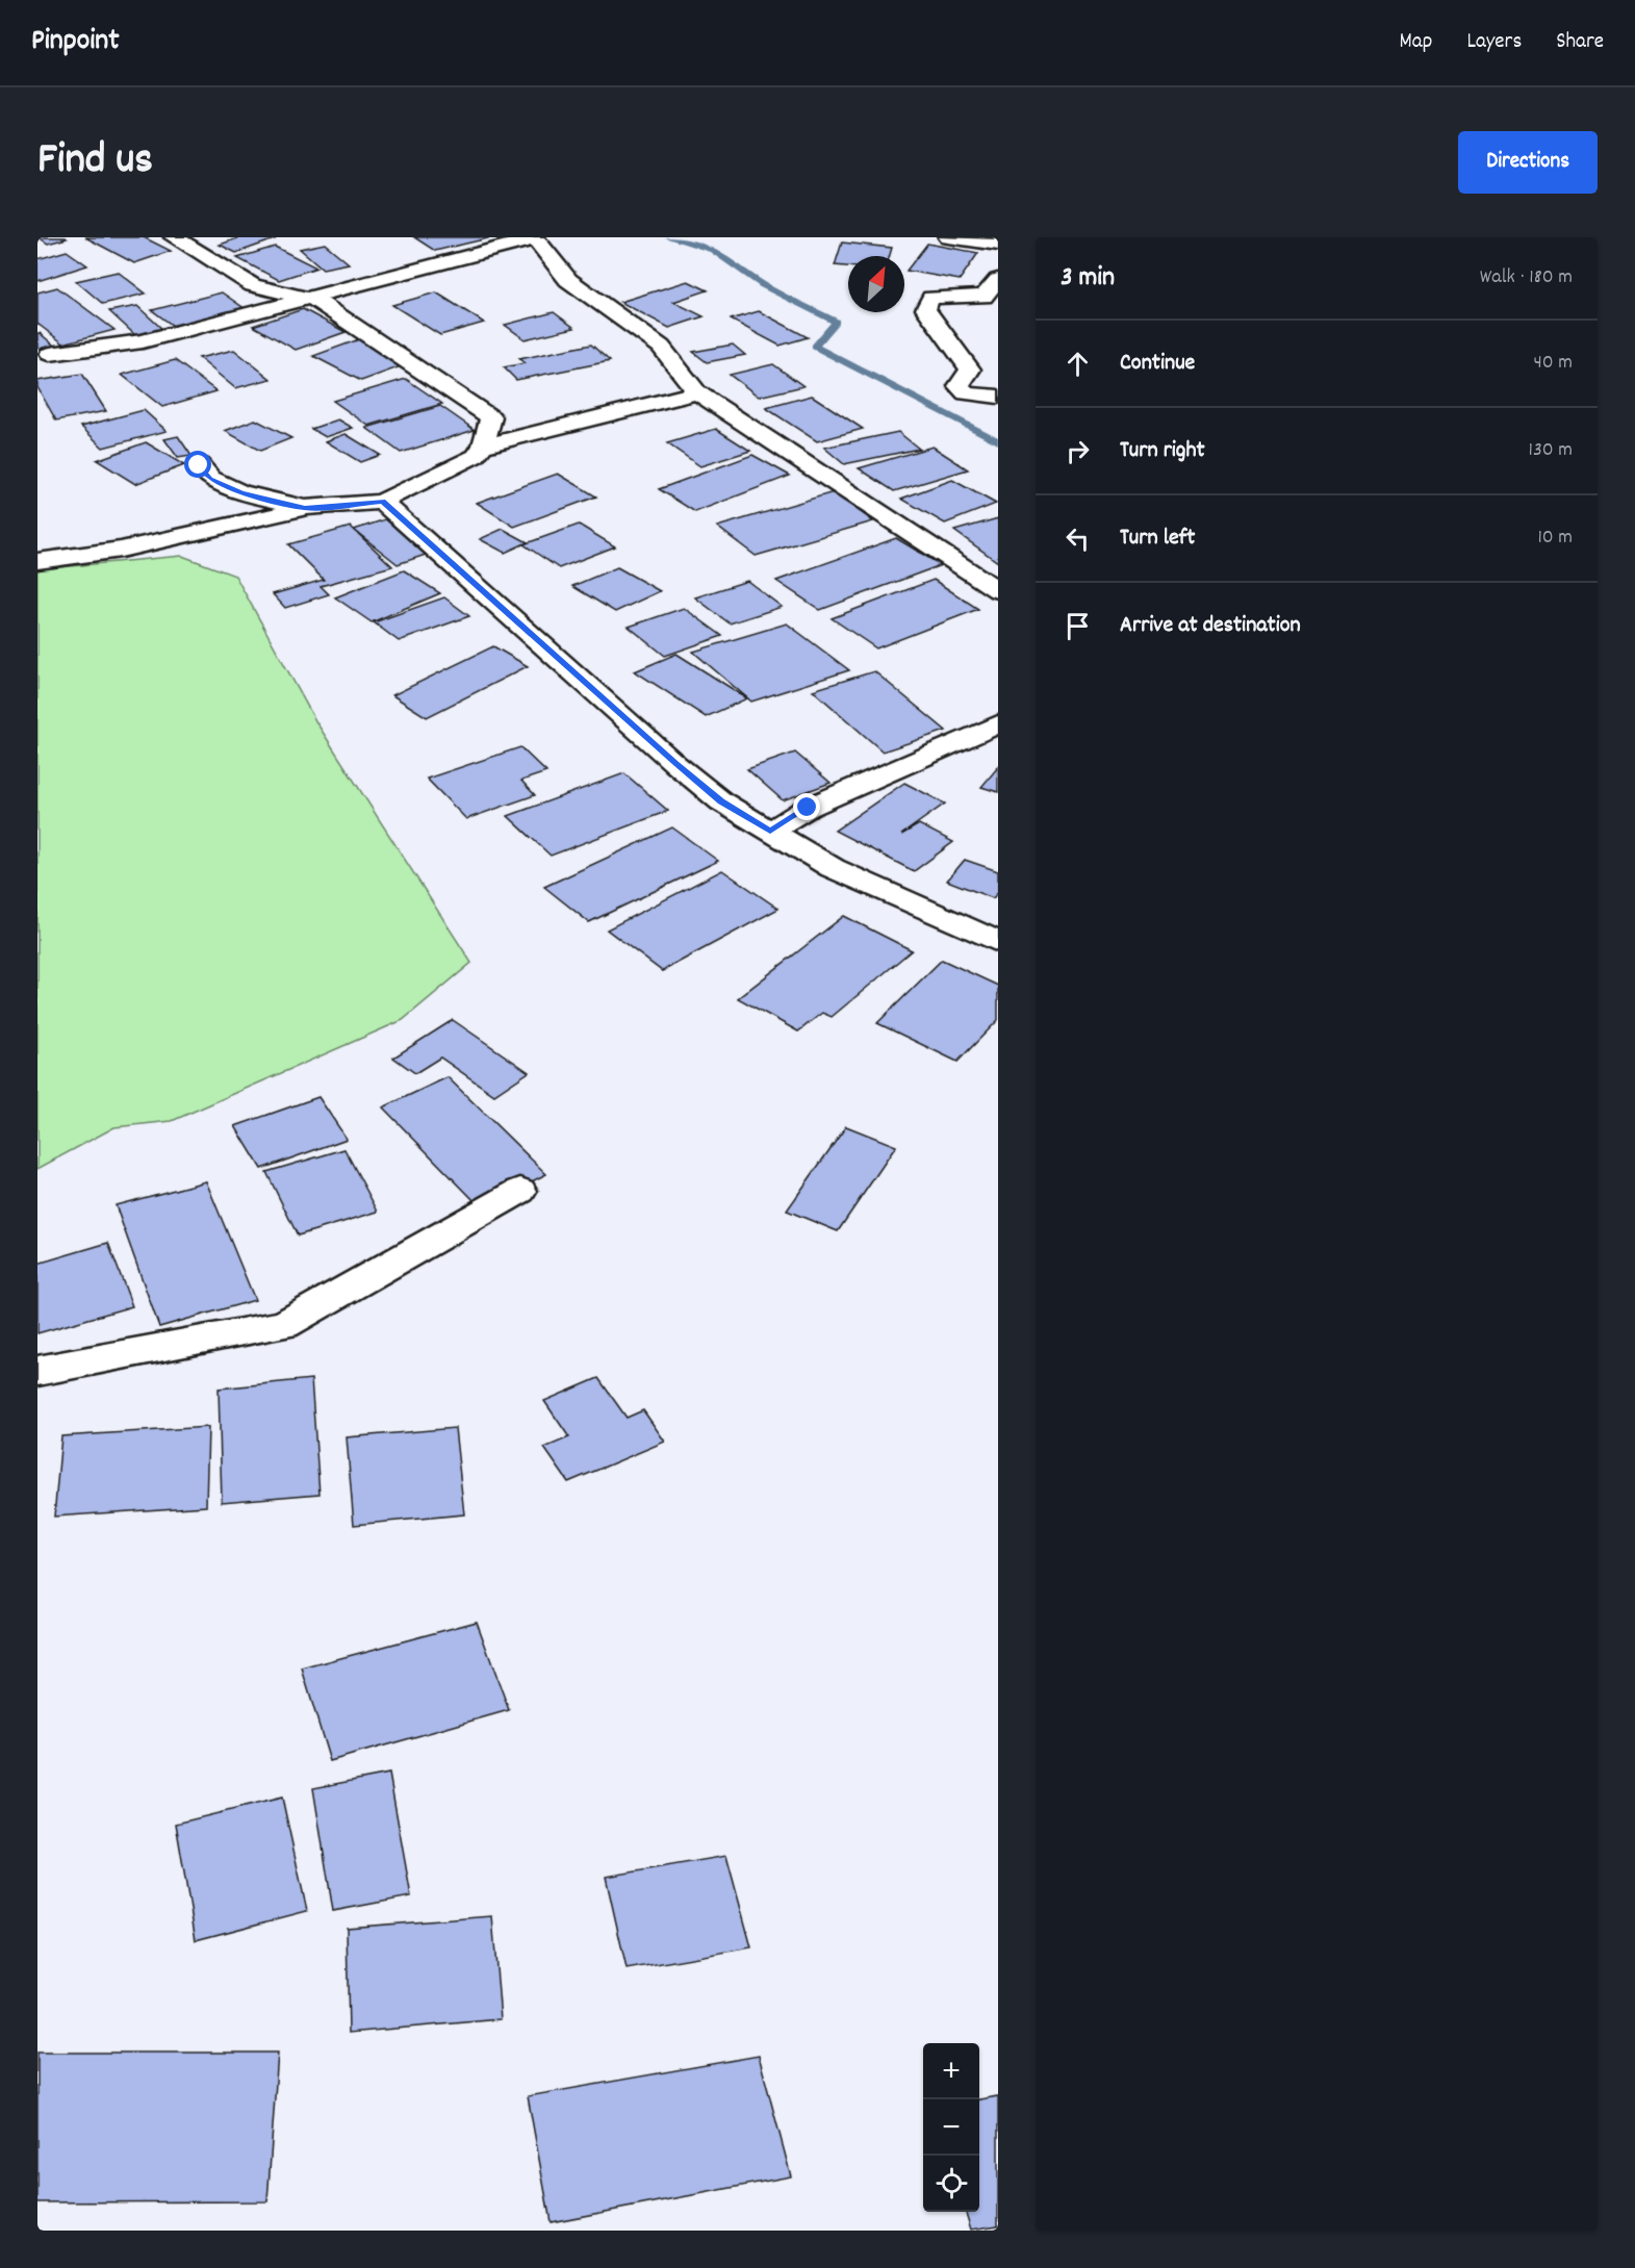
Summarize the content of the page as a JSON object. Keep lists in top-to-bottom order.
{
  "north": "top right",
  "page": {
    "header": "Pinpoint",
    "nav": ["Map", "Layers", "Share"],
    "title": "Find us",
    "buttons": "Directions",
    "heading": ["3 min", "Walk · 180 m"],
    "list": [
      ["Continue", "40 m"],
      ["Turn right", "130 m"],
      ["Turn left", "10 m"],
      "Arrive at destination"
    ],
    "map_buttons": ["+", "−"]
  }
}
